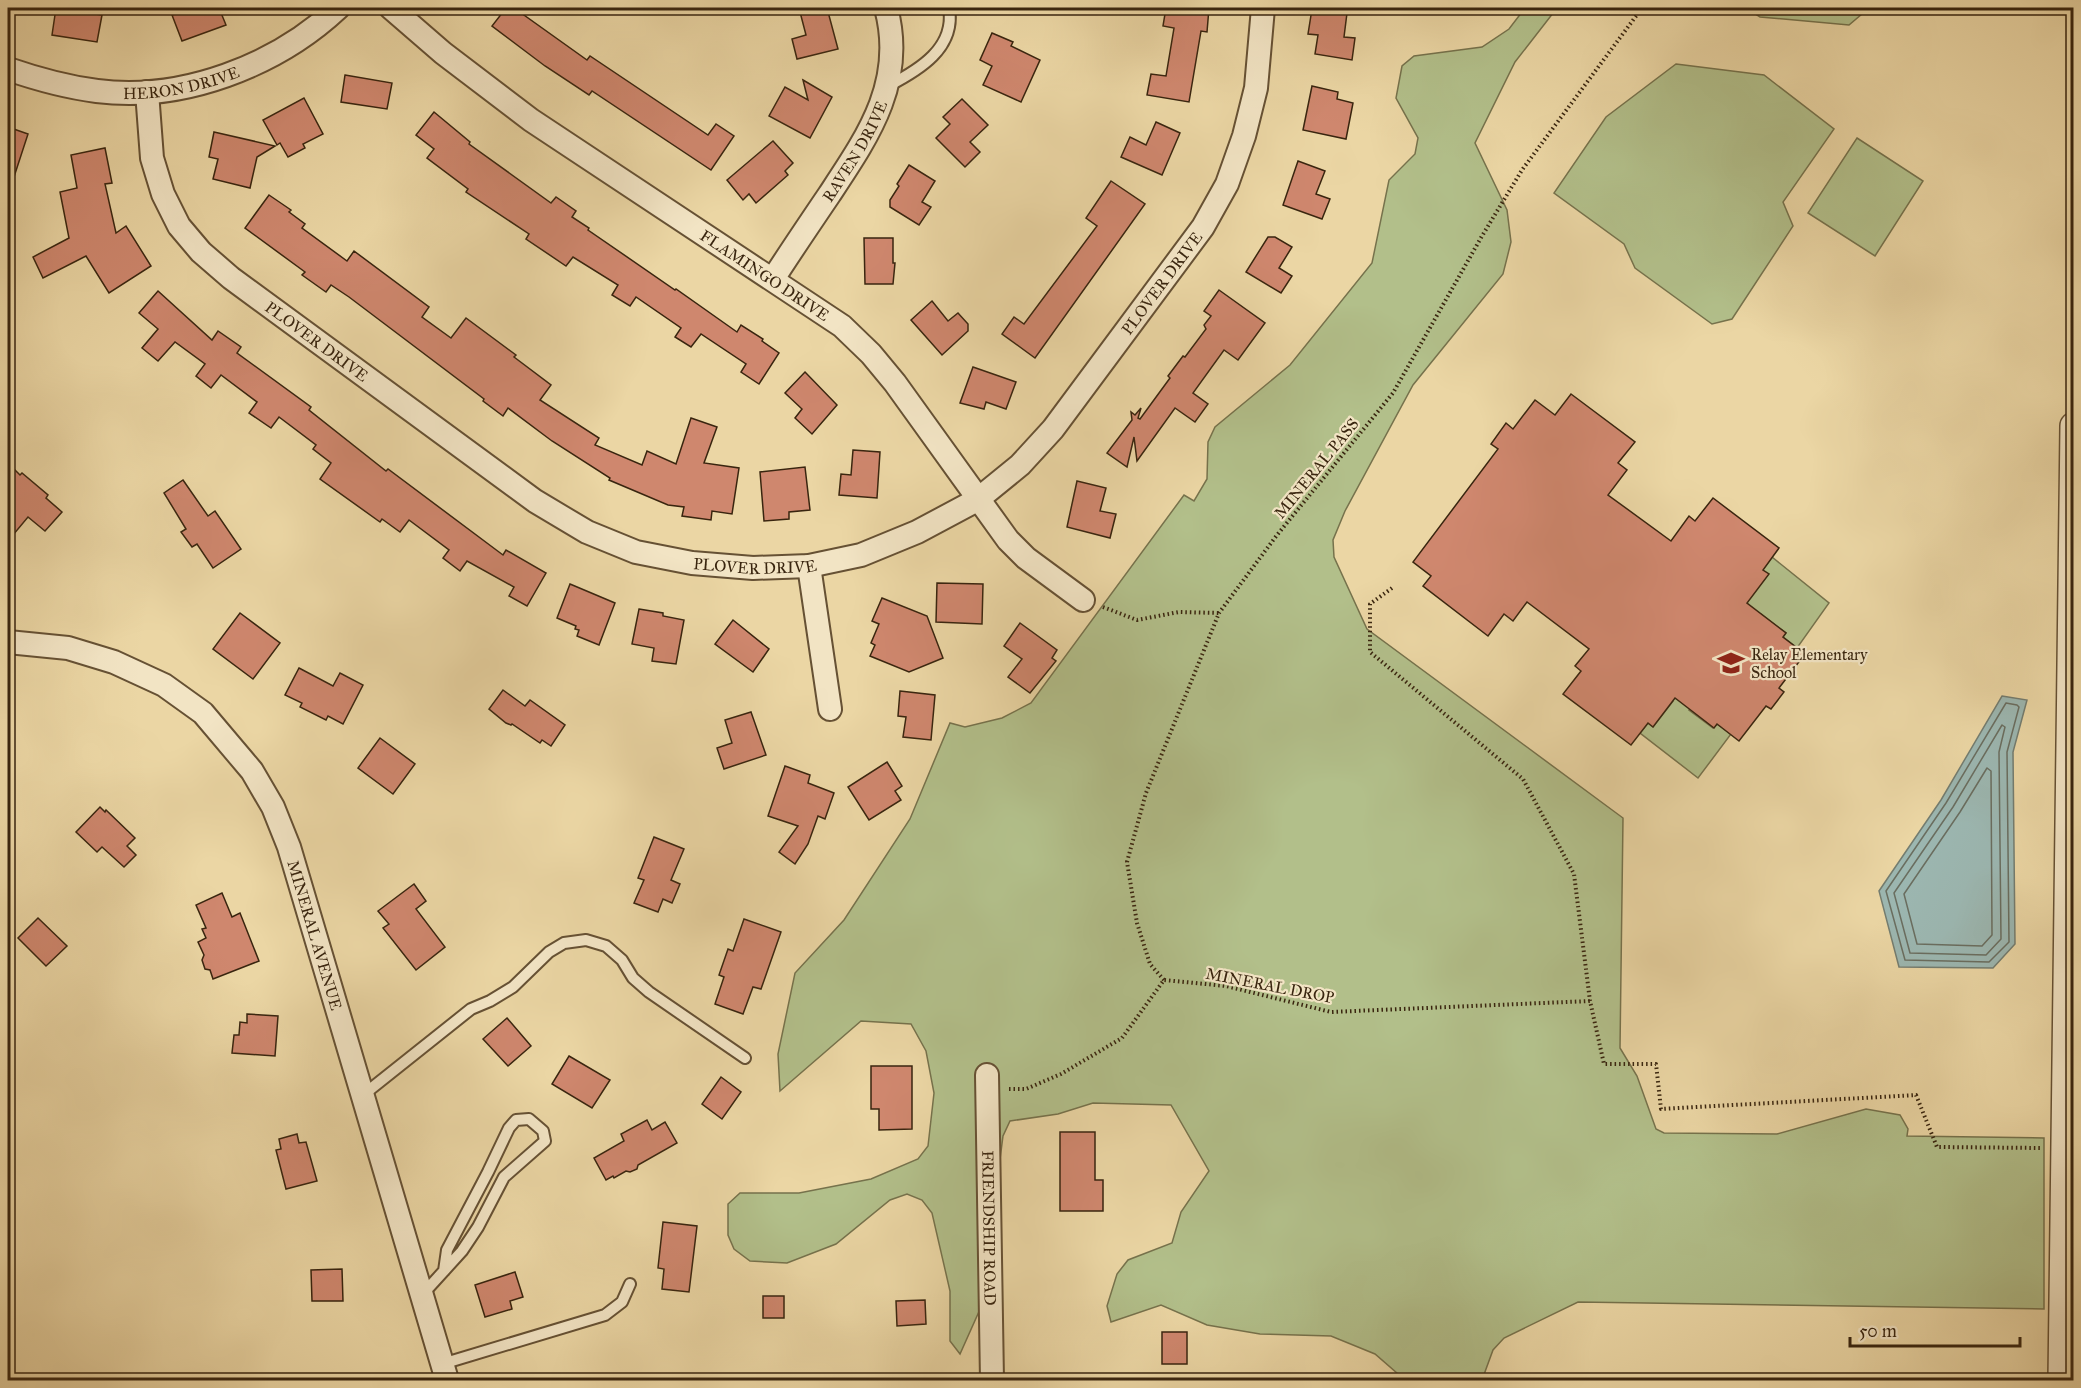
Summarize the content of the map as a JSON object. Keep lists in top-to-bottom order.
{
  "streets": {
    "street": [
      "HERON DRIVE",
      "RAVEN DRIVE",
      "FLAMINGO DRIVE",
      "PLOVER DRIVE",
      "MINERAL AVENUE",
      "FRIENDSHIP ROAD"
    ],
    "path": ["MINERAL PASS", "MINERAL DROP"]
  },
  "crossings": [
    ["HERON DRIVE", "PLOVER DRIVE"],
    ["RAVEN DRIVE", "FLAMINGO DRIVE"],
    ["FLAMINGO DRIVE", "PLOVER DRIVE"],
    ["MINERAL PASS", "MINERAL DROP"]
  ],
  "places": {
    "school or university": ["Relay Elementary School"]
  },
  "scale_bar": "50 m"
}
